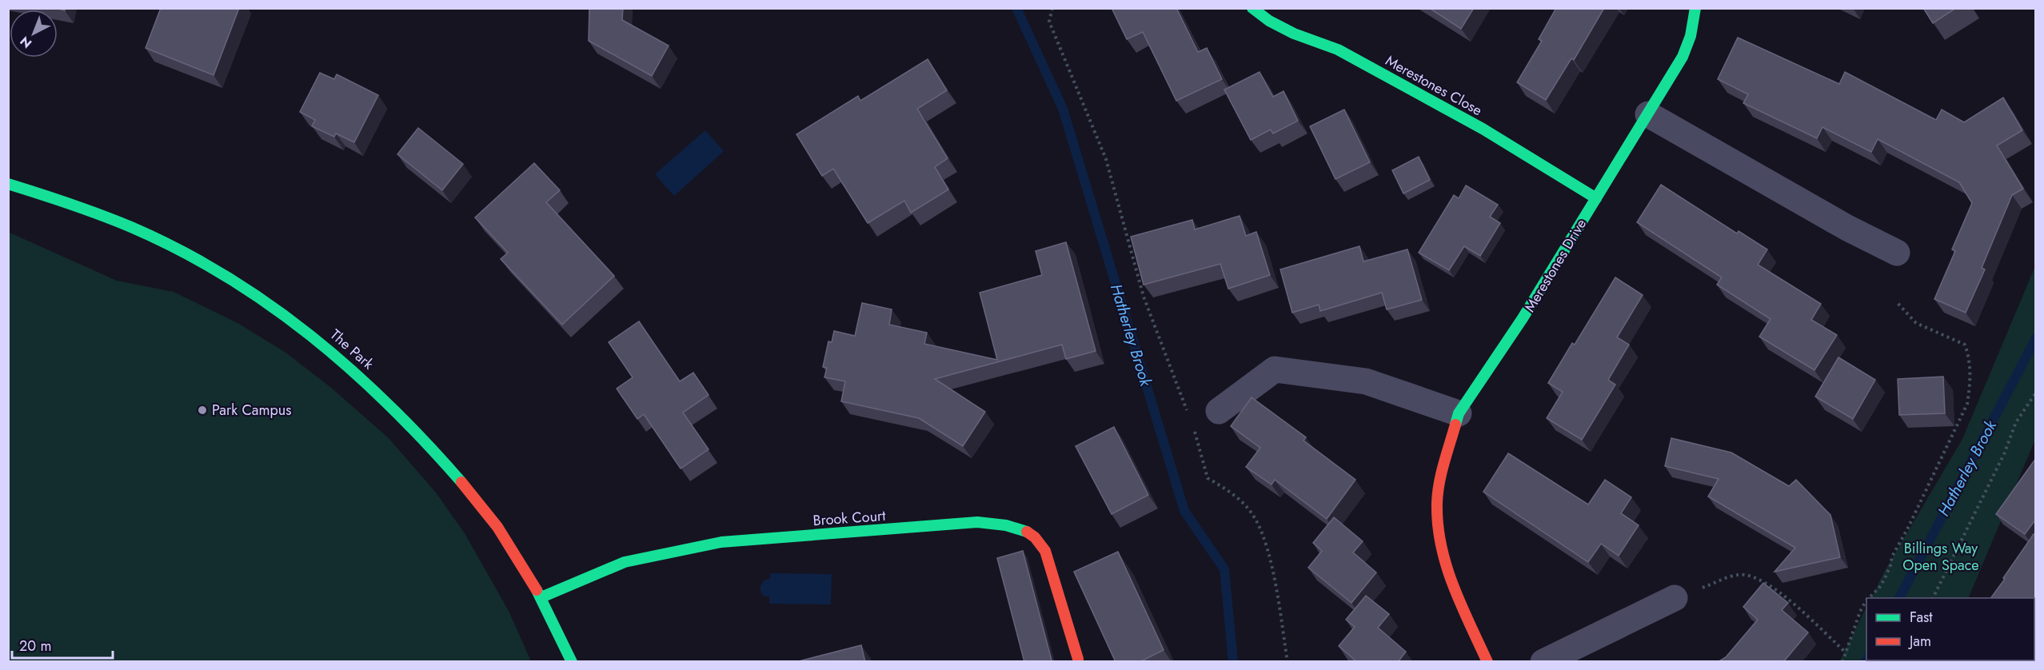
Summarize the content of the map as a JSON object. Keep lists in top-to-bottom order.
{
  "streets": {
    "street": [
      "Merestones Close",
      "Merestones Drive",
      "The Park",
      "Brook Court"
    ]
  },
  "crossings": [
    ["Merestones Close", "Merestones Drive"],
    ["The Park", "Brook Court"]
  ],
  "water": ["Hatherley Brook"],
  "parks": ["Billings Way Open Space"],
  "places": ["Park Campus"],
  "legend": ["Fast", "Jam"],
  "scale_bar": "20 m",
  "north": "bottom left"
}
